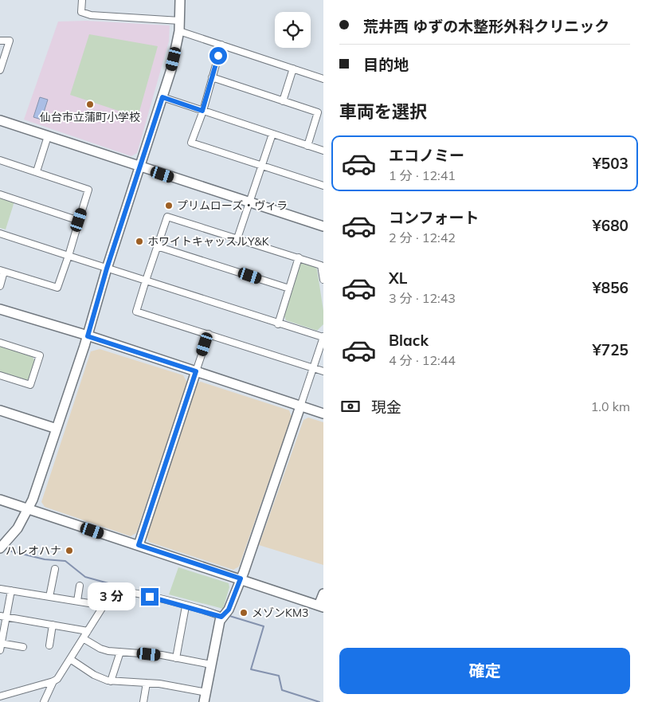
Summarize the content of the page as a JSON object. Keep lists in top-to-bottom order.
{
  "places": [
    "仙台市立蒲町小学校",
    "プリムローズ・ヴィラ",
    "ホワイトキャッスルY&K",
    "ハレオハナ",
    "メゾンKM3"
  ],
  "page": {
    "banner": ["荒井西 ゆずの木整形外科クリニック", "目的地"],
    "heading": "車両を選択",
    "list": [
      {
        "name": "エコノミー",
        "note": "1 分 · 12:41",
        "value": "¥503"
      },
      {
        "name": "コンフォート",
        "note": "2 分 · 12:42",
        "value": "¥680"
      },
      {
        "name": "XL",
        "note": "3 分 · 12:43",
        "value": "¥856"
      },
      {
        "name": "Black",
        "note": "4 分 · 12:44",
        "value": "¥725"
      }
    ],
    "pay": ["現金", "1.0 km"],
    "bubble": "3 分",
    "buttons": "確定"
  }
}
